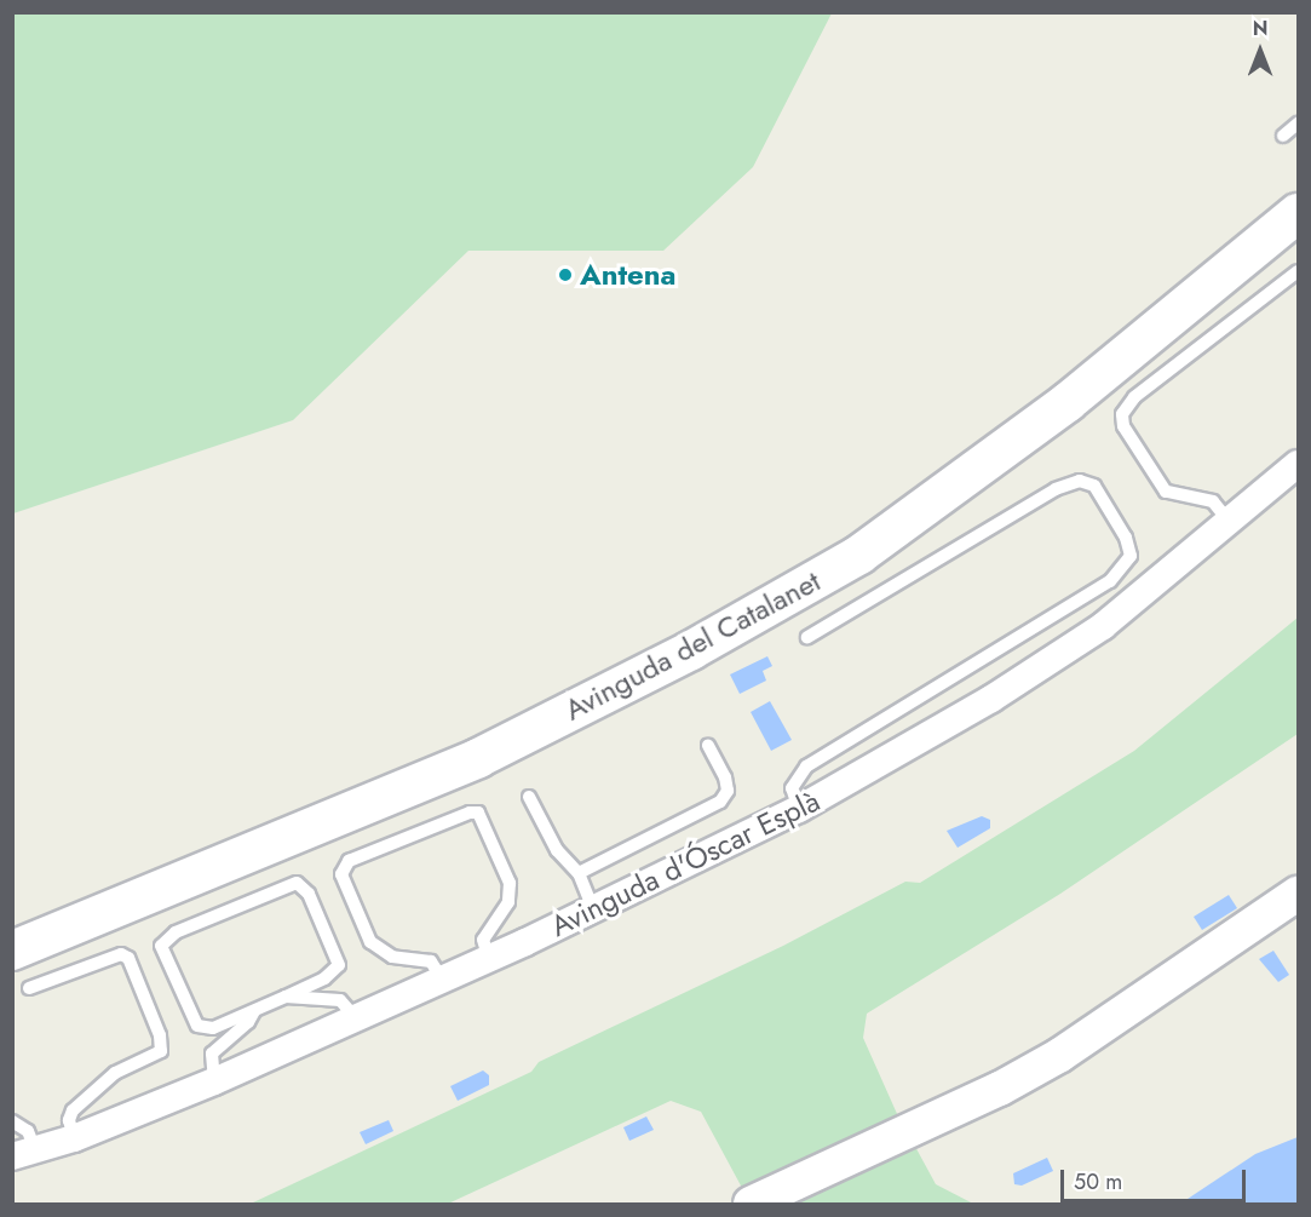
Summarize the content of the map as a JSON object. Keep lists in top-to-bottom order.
{
  "streets": {
    "main road": ["Avinguda del Catalanet"],
    "street": ["Avinguda d'Óscar Esplà"]
  },
  "places": ["Antena"],
  "scale_bar": "50 m",
  "north": "top"
}
